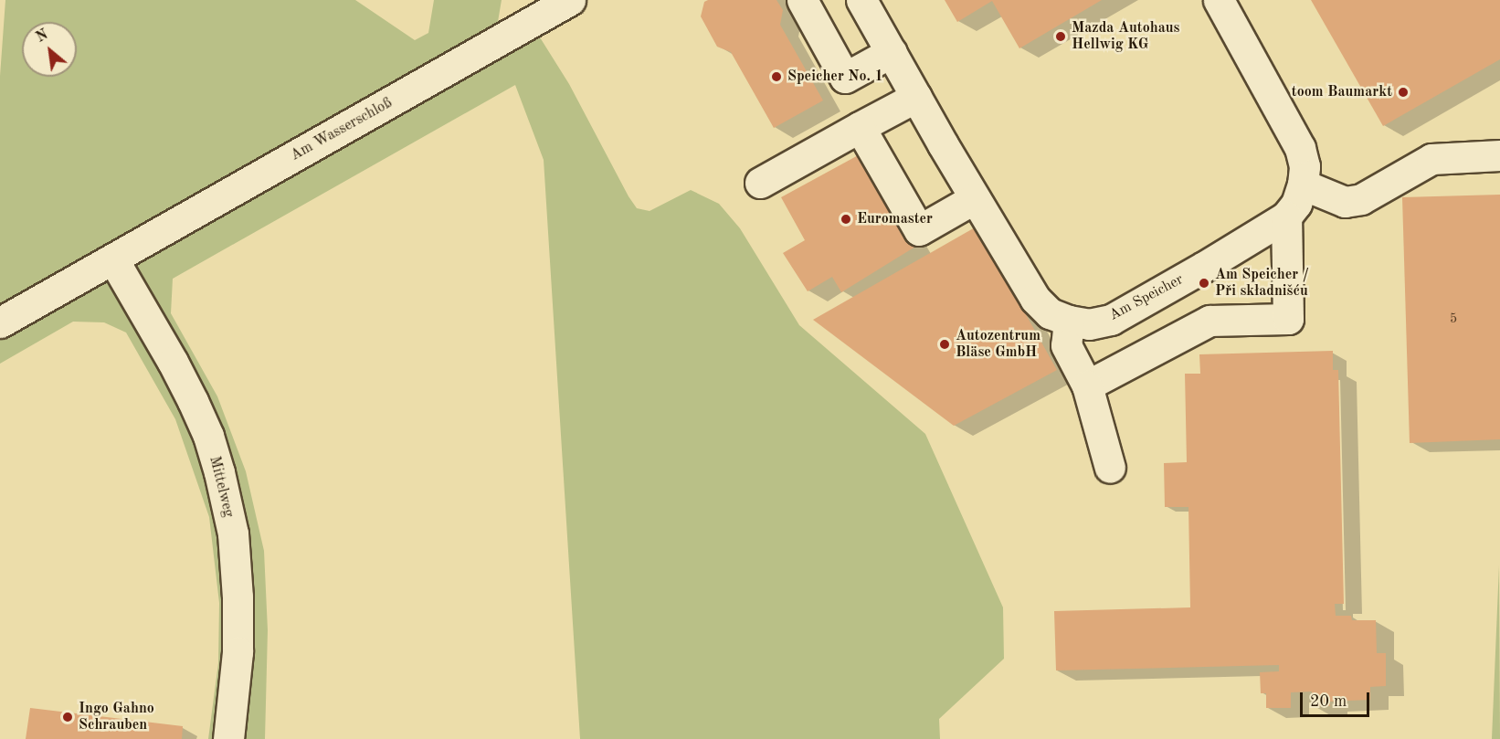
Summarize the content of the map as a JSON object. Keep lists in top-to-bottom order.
{
  "streets": {
    "street": ["Am Wasserschloß", "Am Speicher", "Mittelweg"]
  },
  "crossings": [
    ["Am Wasserschloß", "Mittelweg"]
  ],
  "places": [
    "Mazda Autohaus Hellwig KG",
    "Speicher No. 1",
    "toom Baumarkt",
    "Euromaster",
    "Am Speicher / Při składnišću",
    "Autozentrum Bläse GmbH",
    "Ingo Gahno Schrauben"
  ],
  "house_numbers": ["5"],
  "scale_bar": "20 m",
  "north": "top left"
}
